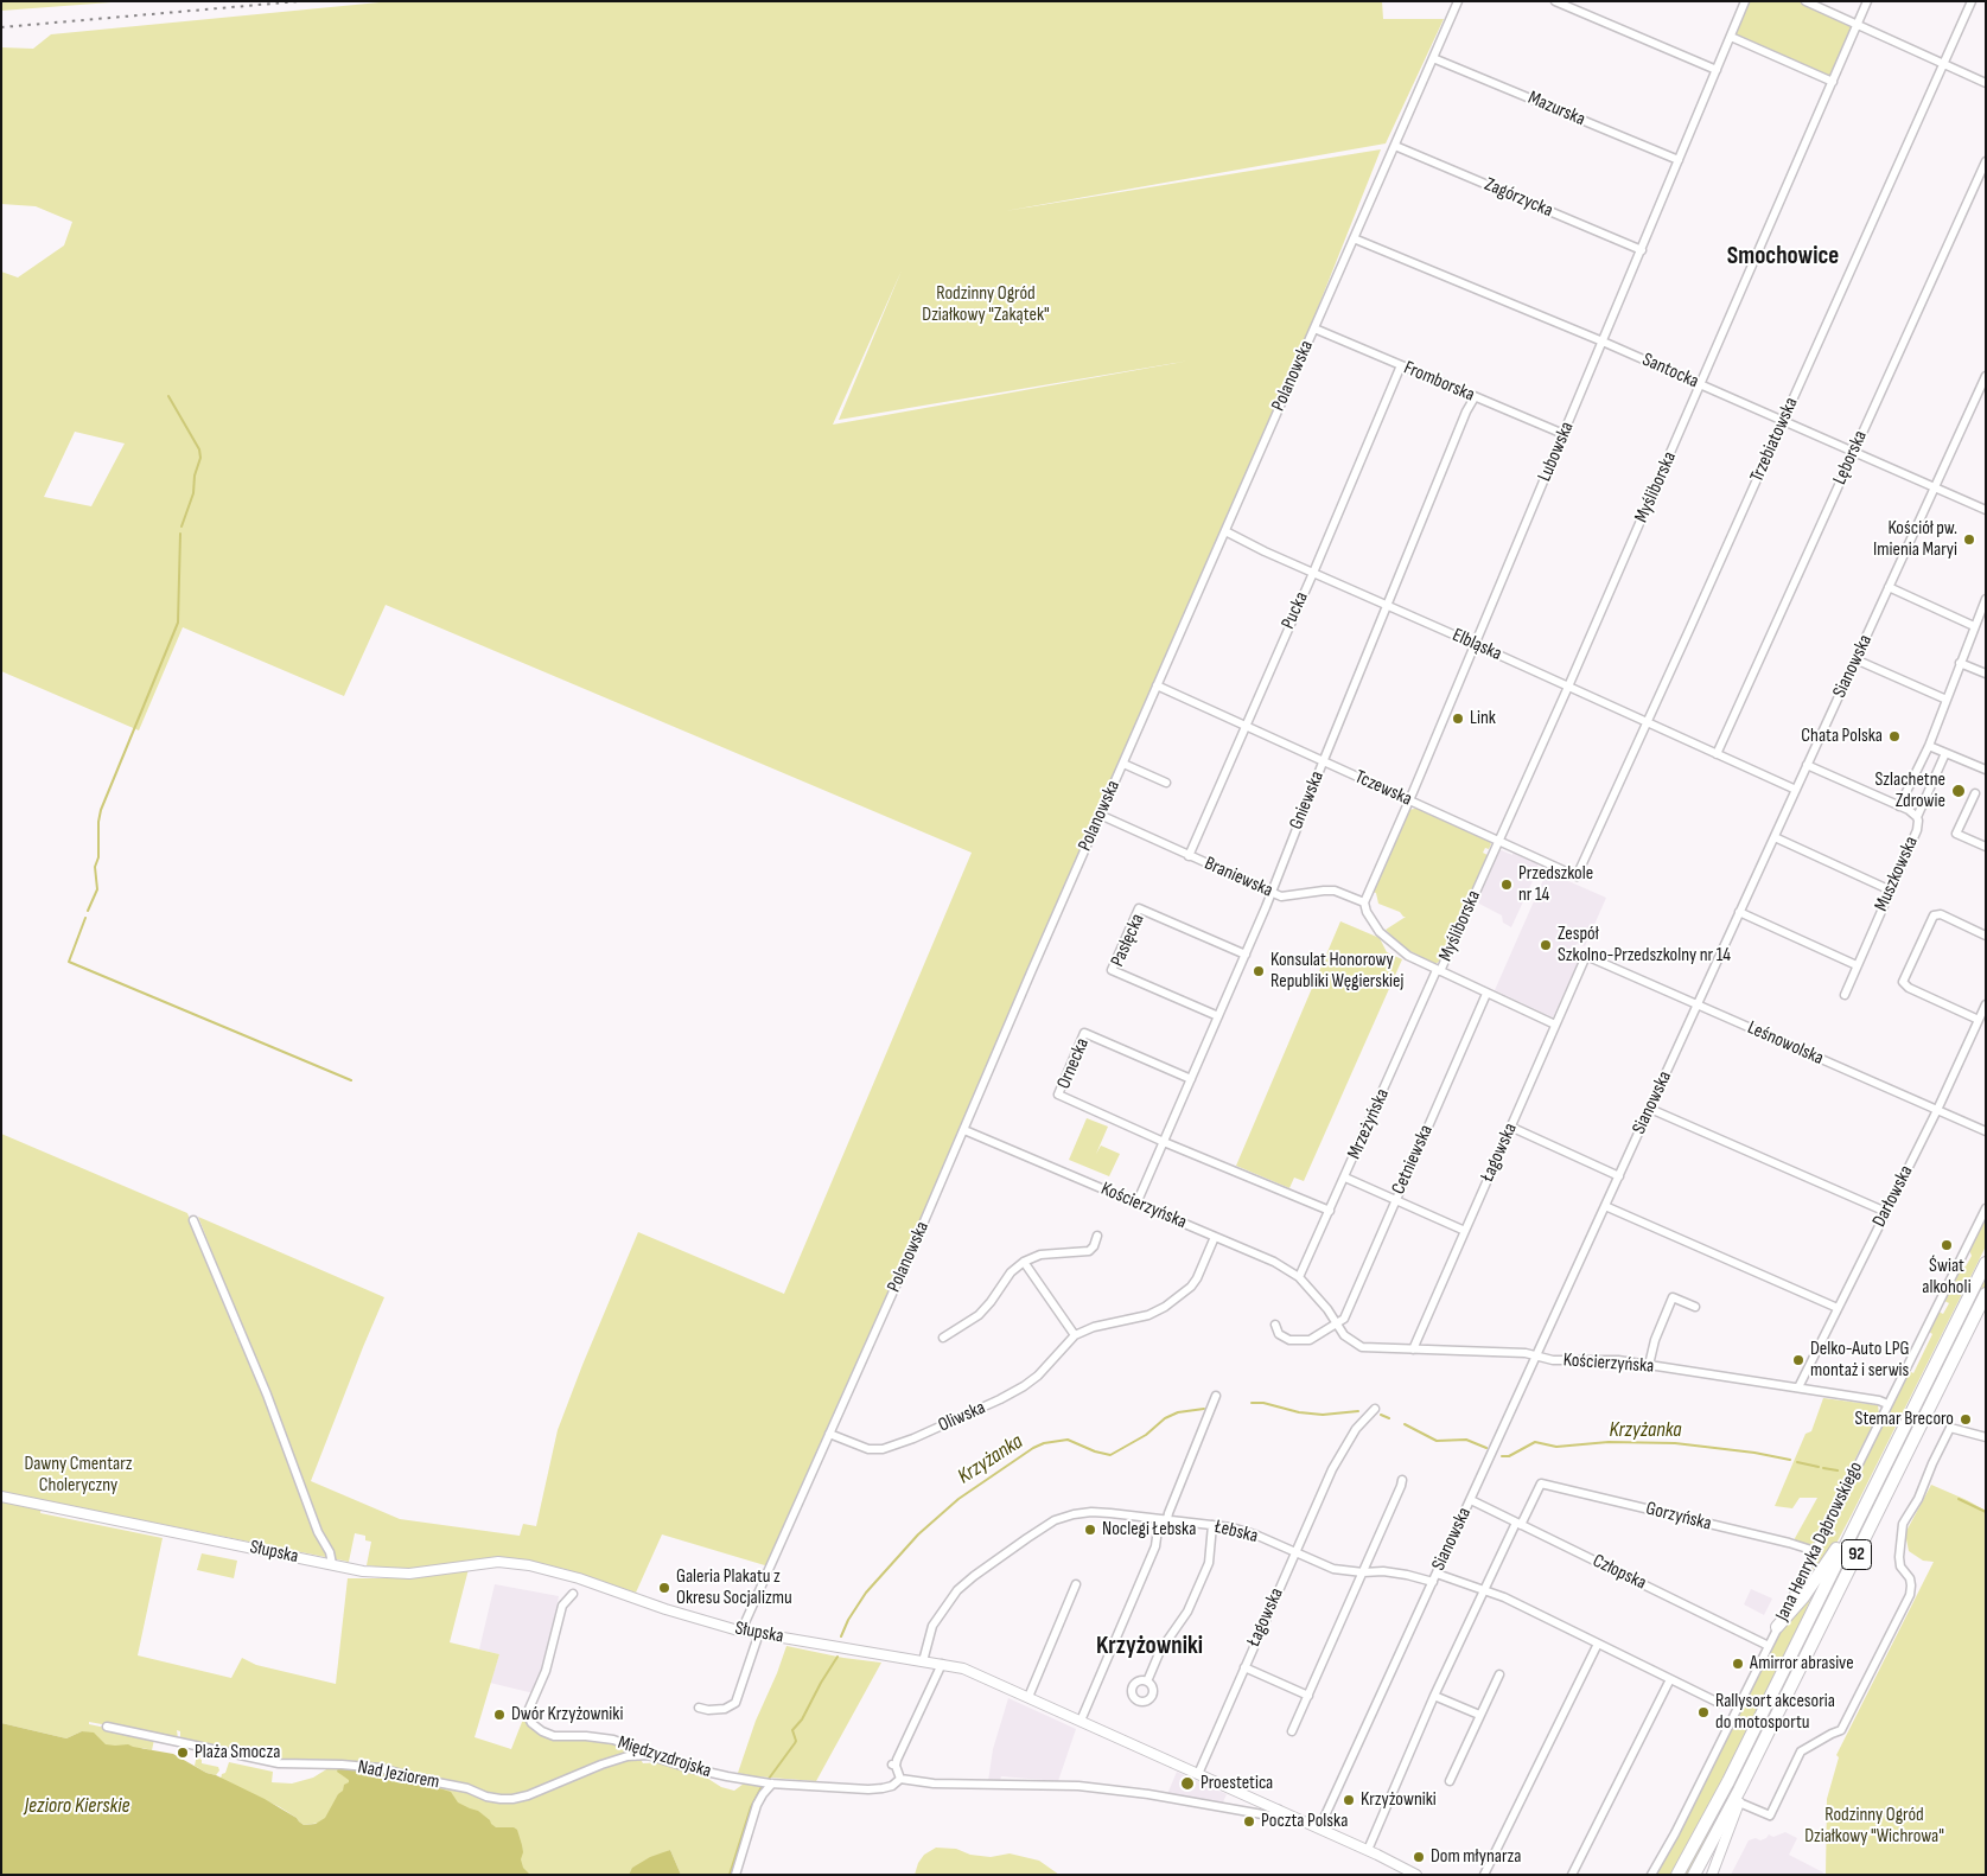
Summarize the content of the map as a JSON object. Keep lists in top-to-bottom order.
{
  "streets": {
    "main road": ["Jana Henryka Dąbrowskiego", "92"],
    "street": [
      "Mazurska",
      "Zagórzycka",
      "Santocka",
      "Polanowska",
      "Fromborska",
      "Trzebiatowska",
      "Lubowska",
      "Lęborska",
      "Myśliborska",
      "Pucka",
      "Elbląska",
      "Sianowska",
      "Tczewska",
      "Gniewska",
      "Muszkowska",
      "Braniewska",
      "Pasłęcka",
      "Leśnowolska",
      "Ornecka",
      "Mrzeżyńska",
      "Łagowska",
      "Cetniewska",
      "Darłowska",
      "Kościerzyńska",
      "Oliwska",
      "Gorzyńska",
      "Łebska",
      "Słupska",
      "Człopska",
      "Międzyzdrojska",
      "Nad Jeziorem"
    ]
  },
  "crossings": [
    ["Mazurska", "Polanowska"],
    ["Mazurska", "Lubowska"],
    ["Zagórzycka", "Polanowska"],
    ["Zagórzycka", "Lubowska"],
    ["Santocka", "Polanowska"],
    ["Santocka", "Trzebiatowska"],
    ["Santocka", "Lubowska"],
    ["Santocka", "Lęborska"],
    ["Santocka", "Myśliborska"],
    ["Santocka", "Sianowska"],
    ["Polanowska", "Fromborska"],
    ["Polanowska", "Elbląska"],
    ["Polanowska", "Tczewska"],
    ["Polanowska", "Braniewska"],
    ["Polanowska", "Kościerzyńska"],
    ["Polanowska", "Oliwska"],
    ["Polanowska", "Słupska"],
    ["Fromborska", "Lubowska"],
    ["Fromborska", "Pucka"],
    ["Fromborska", "Gniewska"],
    ["Trzebiatowska", "Elbląska"],
    ["Trzebiatowska", "Tczewska"],
    ["Lubowska", "Elbląska"],
    ["Lubowska", "Tczewska"],
    ["Lubowska", "Braniewska"],
    ["Lęborska", "Elbląska"],
    ["Myśliborska", "Elbląska"],
    ["Myśliborska", "Tczewska"],
    ["Myśliborska", "Mrzeżyńska"],
    ["Pucka", "Elbląska"],
    ["Pucka", "Tczewska"],
    ["Pucka", "Braniewska"],
    ["Elbląska", "Sianowska"],
    ["Elbląska", "Gniewska"],
    ["Sianowska", "Leśnowolska"],
    ["Sianowska", "Kościerzyńska"],
    ["Sianowska", "Łebska"],
    ["Sianowska", "Słupska"],
    ["Sianowska", "Człopska"],
    ["Tczewska", "Gniewska"],
    ["Gniewska", "Braniewska"],
    ["Gniewska", "Pasłęcka"],
    ["Gniewska", "Ornecka"],
    ["Gniewska", "Kościerzyńska"],
    ["Leśnowolska", "Łagowska"],
    ["Leśnowolska", "Darłowska"],
    ["Mrzeżyńska", "Kościerzyńska"],
    ["Łagowska", "Kościerzyńska"],
    ["Łagowska", "Łebska"],
    ["Łagowska", "Słupska"],
    ["Cetniewska", "Kościerzyńska"],
    ["Darłowska", "Kościerzyńska"],
    ["Kościerzyńska", "Oliwska"],
    ["Kościerzyńska", "Jana Henryka Dąbrowskiego"],
    ["Gorzyńska", "Jana Henryka Dąbrowskiego"],
    ["Gorzyńska", "Człopska"],
    ["Łebska", "Słupska"],
    ["Jana Henryka Dąbrowskiego", "Człopska"],
    ["Słupska", "Międzyzdrojska"],
    ["Międzyzdrojska", "Nad Jeziorem"]
  ],
  "districts": ["Smochowice", "Krzyżowniki"],
  "water": ["Krzyżanka", "Jezioro Kierskie"],
  "parks": ["Rodzinny Ogród Działkowy \"Zakątek\"", "Dawny Cmentarz Choleryczny", "Rodzinny Ogród Działkowy \"Wichrowa\""],
  "places": [
    "Kościół pw. Imienia Maryi",
    "Link",
    "Chata Polska",
    "Szlachetne Zdrowie",
    "Przedszkole nr 14",
    "Zespół Szkolno-Przedszkolny nr 14",
    "Konsulat Honorowy Republiki Węgierskiej",
    "Świat alkoholi",
    "Delko-Auto LPG montaż i serwis",
    "Stemar Brecoro",
    "Noclegi Łebska",
    "Galeria Plakatu z Okresu Socjalizmu",
    "Amirror abrasive",
    "Rallysort akcesoria do motosportu",
    "Dwór Krzyżowniki",
    "Plaża Smocza",
    "Proestetica",
    "Krzyżowniki",
    "Poczta Polska",
    "Dom młynarza"
  ]
}
